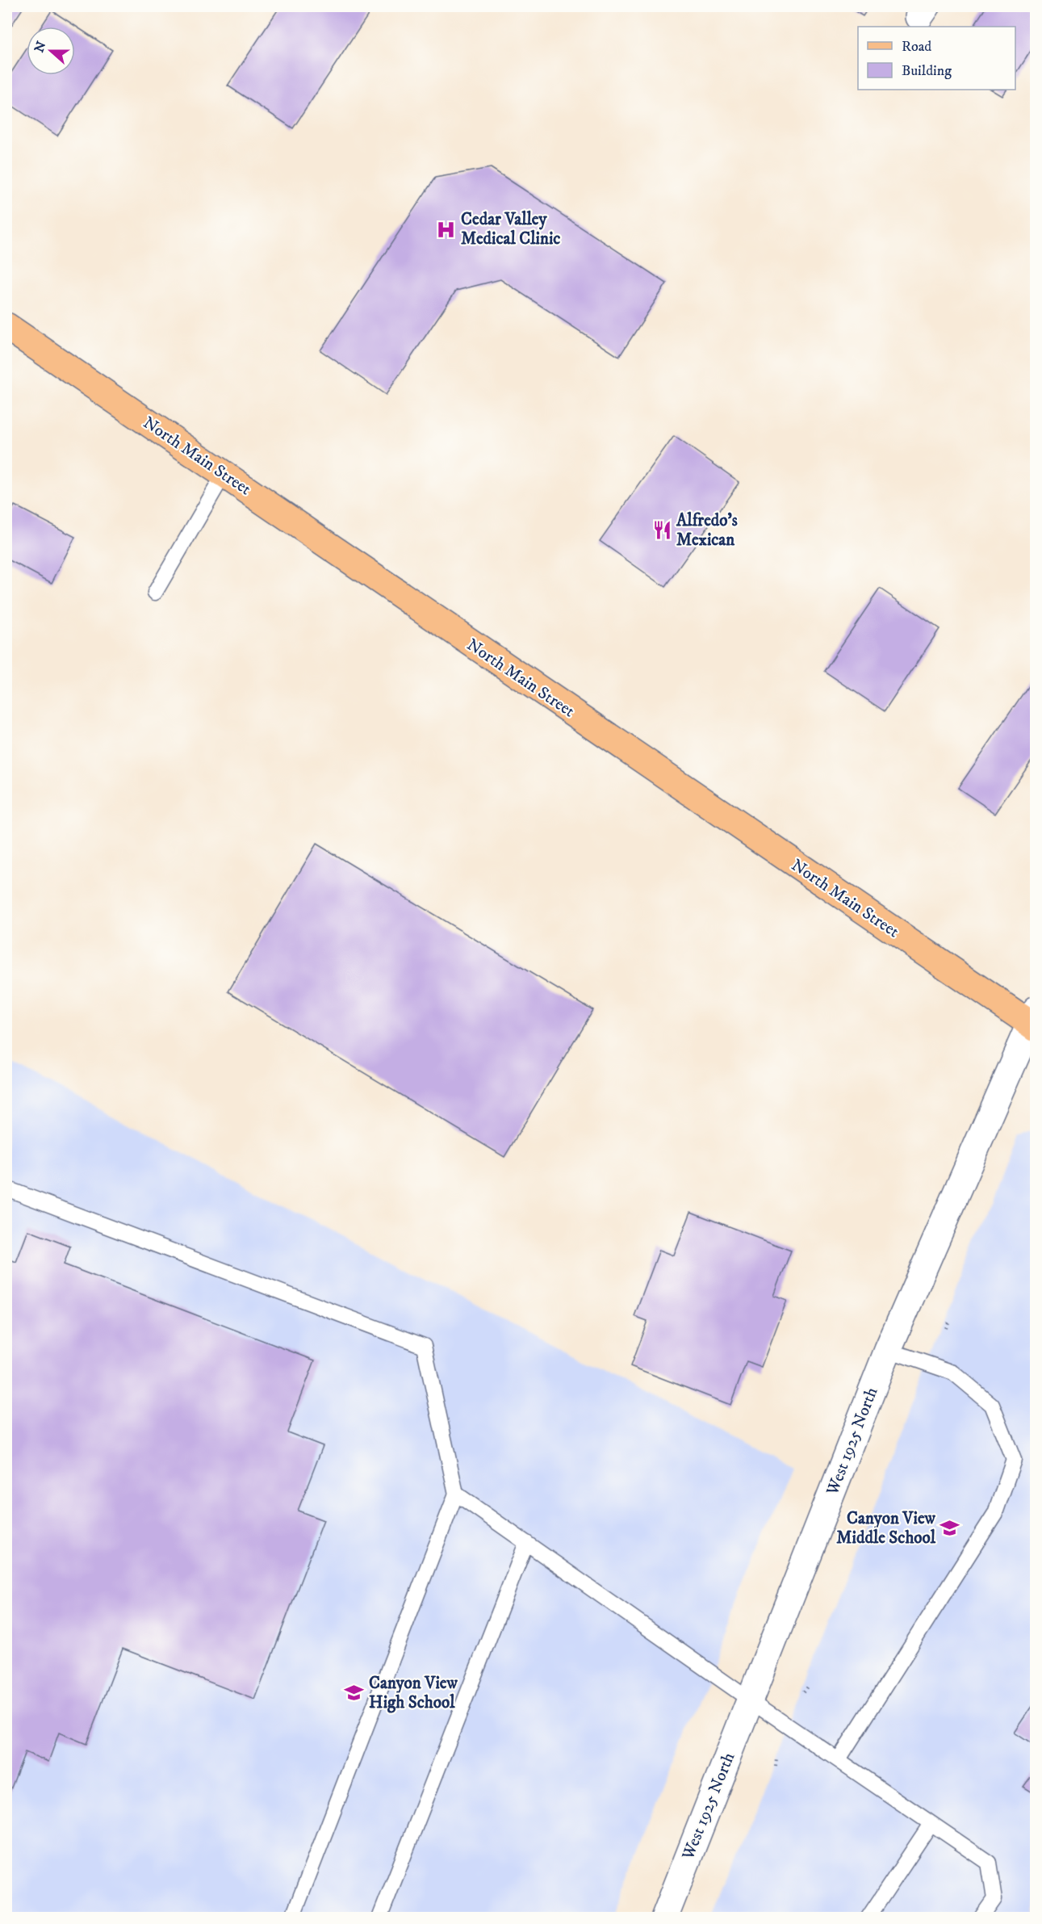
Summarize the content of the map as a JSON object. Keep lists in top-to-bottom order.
{
  "streets": {
    "main road": ["North Main Street"],
    "street": ["West 1925 North"]
  },
  "crossings": [
    ["North Main Street", "West 1925 North"]
  ],
  "places": {
    "hospital": ["Cedar Valley Medical Clinic"],
    "restaurant": ["Alfredo's Mexican"],
    "school or university": ["Canyon View Middle School", "Canyon View High School"]
  },
  "legend": ["Road", "Building"],
  "north": "left"
}
